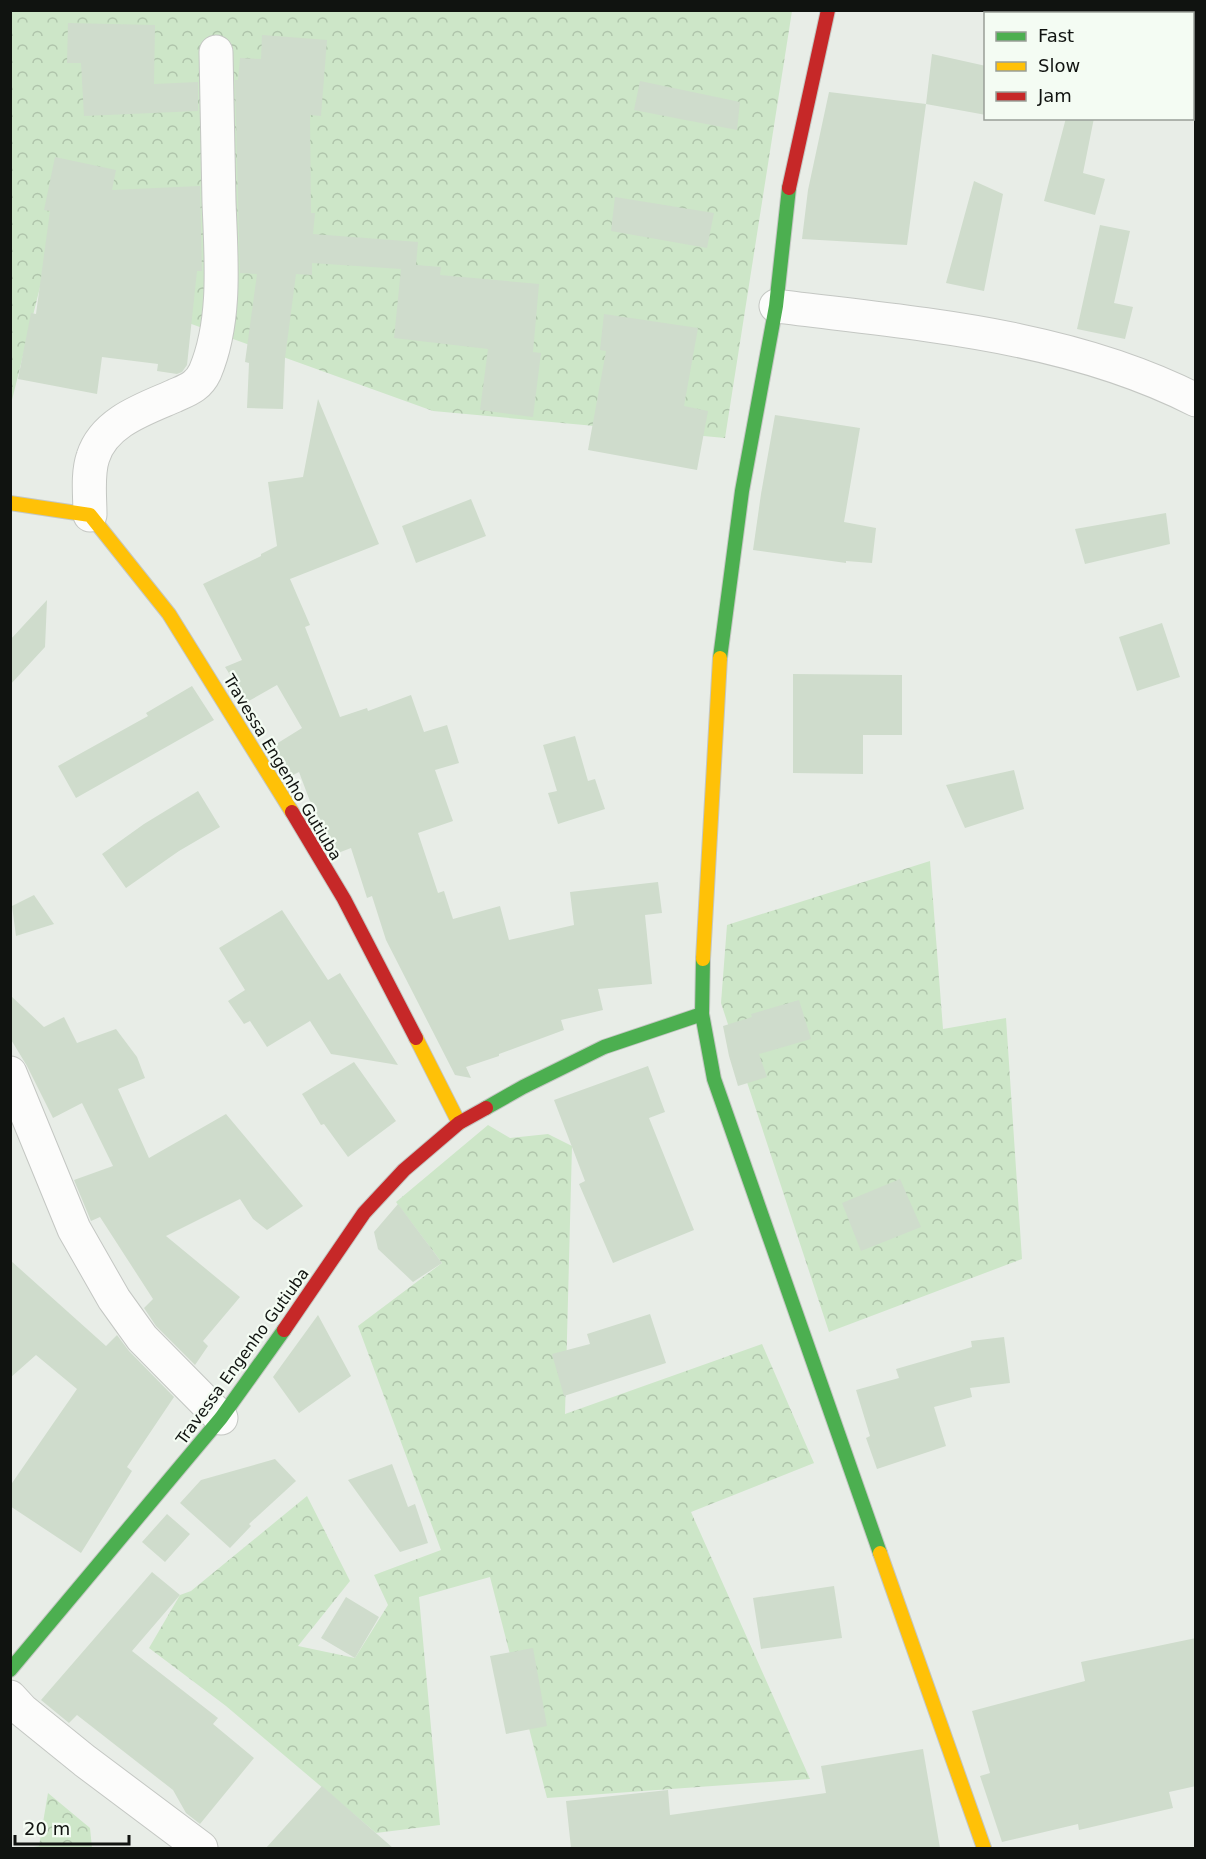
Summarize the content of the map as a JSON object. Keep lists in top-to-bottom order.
{
  "streets": {
    "street": ["Travessa Engenho Gutiuba"]
  },
  "legend": ["Fast", "Slow", "Jam"],
  "scale_bar": "20 m"
}
